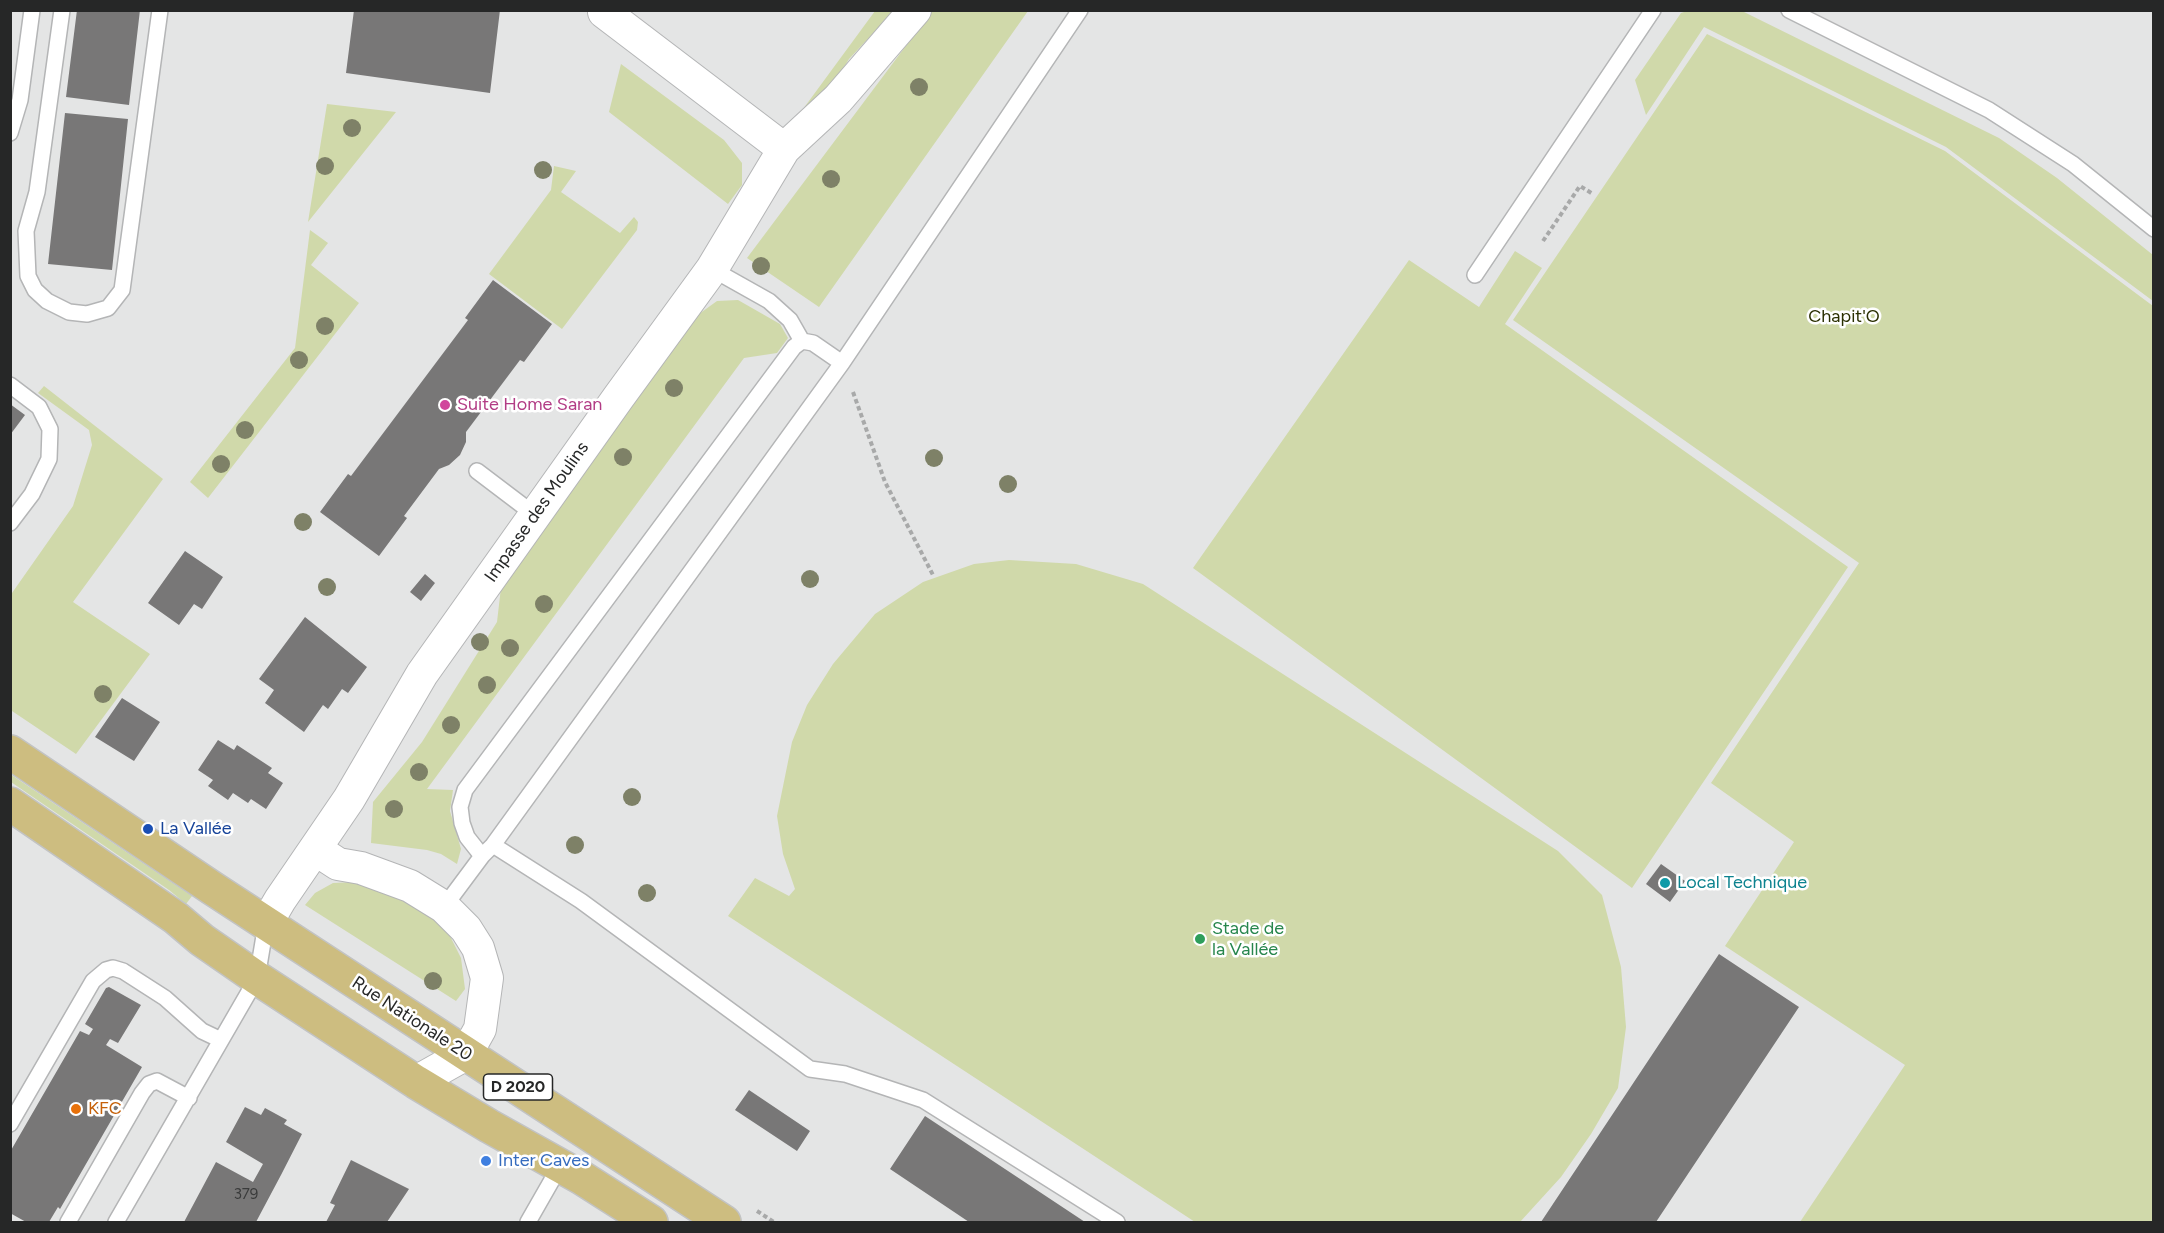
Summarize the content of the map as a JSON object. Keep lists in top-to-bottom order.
{
  "streets": {
    "main road": ["Rue Nationale 20", "D 2020"],
    "street": ["Impasse des Moulins"]
  },
  "crossings": [
    ["Impasse des Moulins", "Rue Nationale 20"]
  ],
  "parks": ["Chapit'O"],
  "places": [
    "Suite Home Saran",
    "La Vallée",
    "Local Technique",
    "Stade de la Vallée",
    "KFC",
    "Inter Caves"
  ],
  "house_numbers": ["379"]
}
